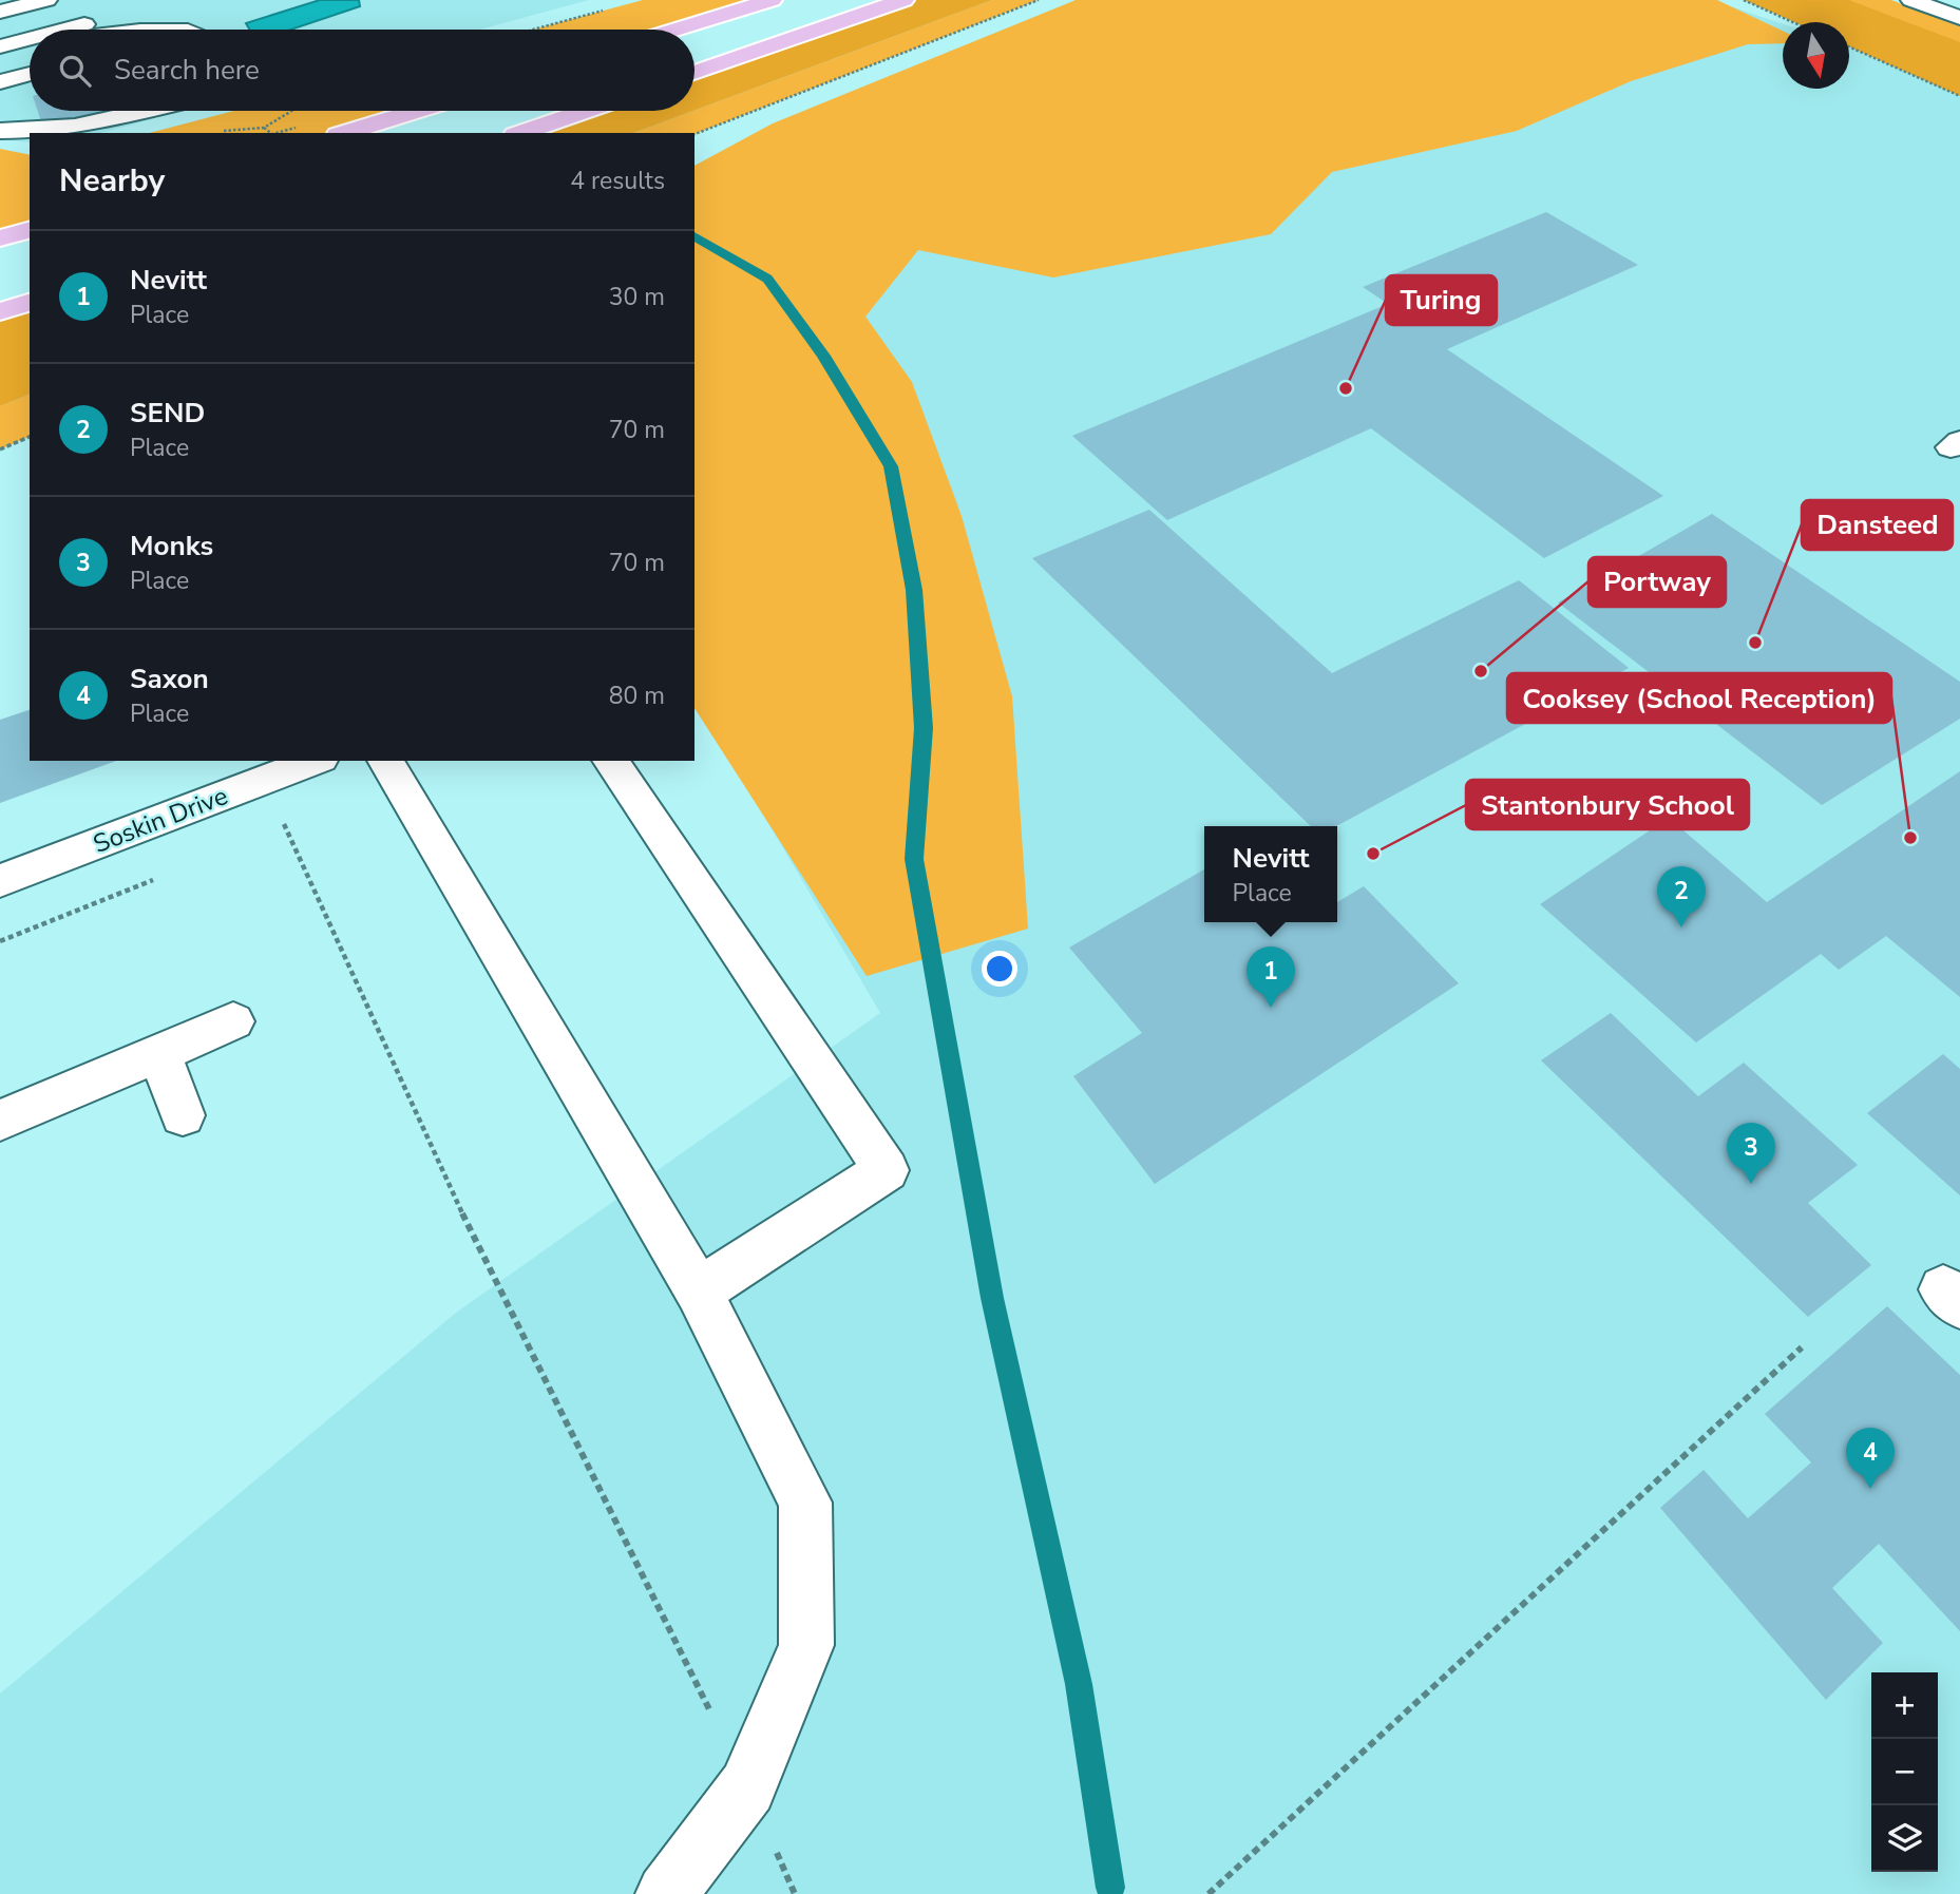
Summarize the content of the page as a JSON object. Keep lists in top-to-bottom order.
{
  "streets": {
    "street": ["Soskin Drive"]
  },
  "places": [
    "Turing",
    "Dansteed",
    "Portway",
    "Cooksey (School Reception)",
    "Stantonbury School"
  ],
  "north": "bottom",
  "page": {
    "search": "Search here",
    "heading": ["Nearby", "4 results"],
    "list": [
      {
        "mark": "1",
        "name": "Nevitt",
        "note": "Place",
        "value": "30 m"
      },
      {
        "mark": "2",
        "name": "SEND",
        "note": "Place",
        "value": "70 m"
      },
      {
        "mark": "3",
        "name": "Monks",
        "note": "Place",
        "value": "70 m"
      },
      {
        "mark": "4",
        "name": "Saxon",
        "note": "Place",
        "value": "80 m"
      }
    ],
    "popup": ["Nevitt", "Place"],
    "pins": [
      "2",
      "1",
      "3",
      "4"
    ],
    "map_buttons": ["+", "−"]
  }
}
